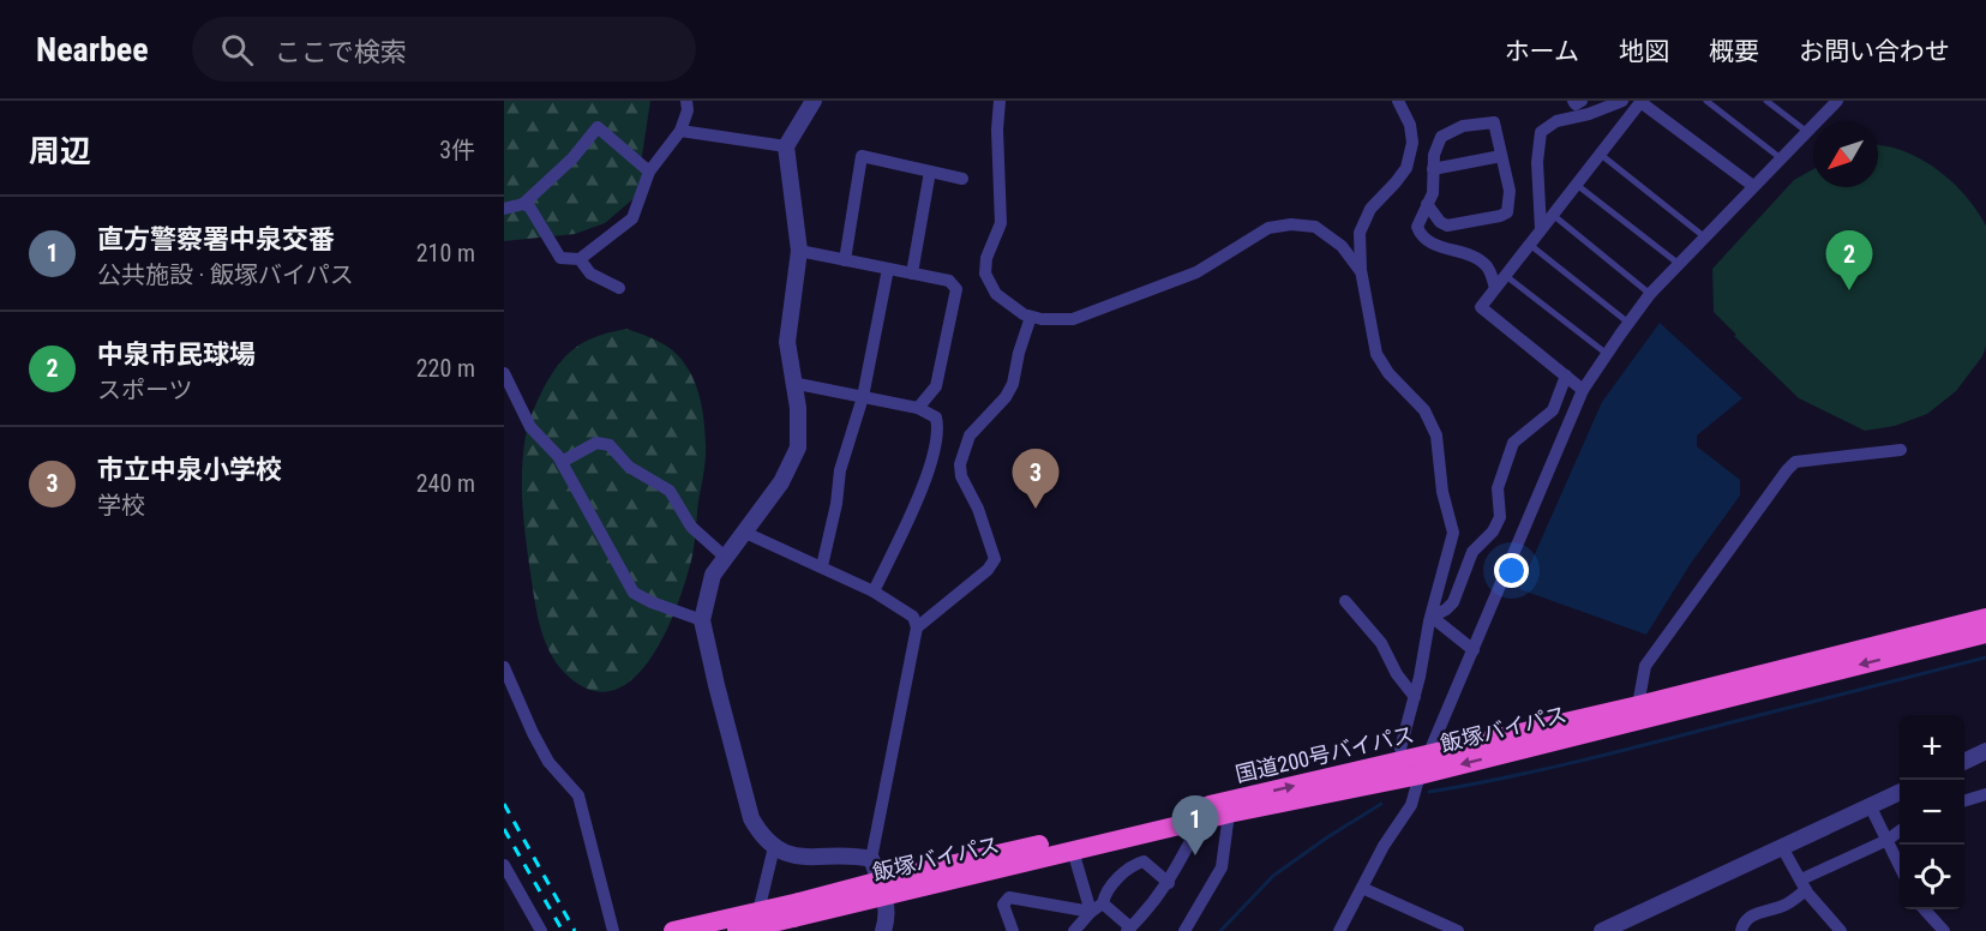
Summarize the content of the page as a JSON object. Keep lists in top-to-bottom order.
{
  "streets": {
    "highway": ["飯塚バイパス", "国道200号バイパス"]
  },
  "crossings": [
    ["飯塚バイパス", "国道200号バイパス"]
  ],
  "one_way": ["飯塚バイパス", "国道200号バイパス"],
  "north": "bottom left",
  "page": {
    "header": "Nearbee",
    "search": "ここで検索",
    "nav": [
      "ホーム",
      "地図",
      "概要",
      "お問い合わせ"
    ],
    "heading": ["周辺", "3件"],
    "list": [
      {
        "mark": "1",
        "name": "直方警察署中泉交番",
        "note": "公共施設 · 飯塚バイパス",
        "value": "210 m"
      },
      {
        "mark": "2",
        "name": "中泉市民球場",
        "note": "スポーツ",
        "value": "220 m"
      },
      {
        "mark": "3",
        "name": "市立中泉小学校",
        "note": "学校",
        "value": "240 m"
      }
    ],
    "pins": ["2", "3", "1"],
    "map_buttons": ["+", "−"]
  }
}
